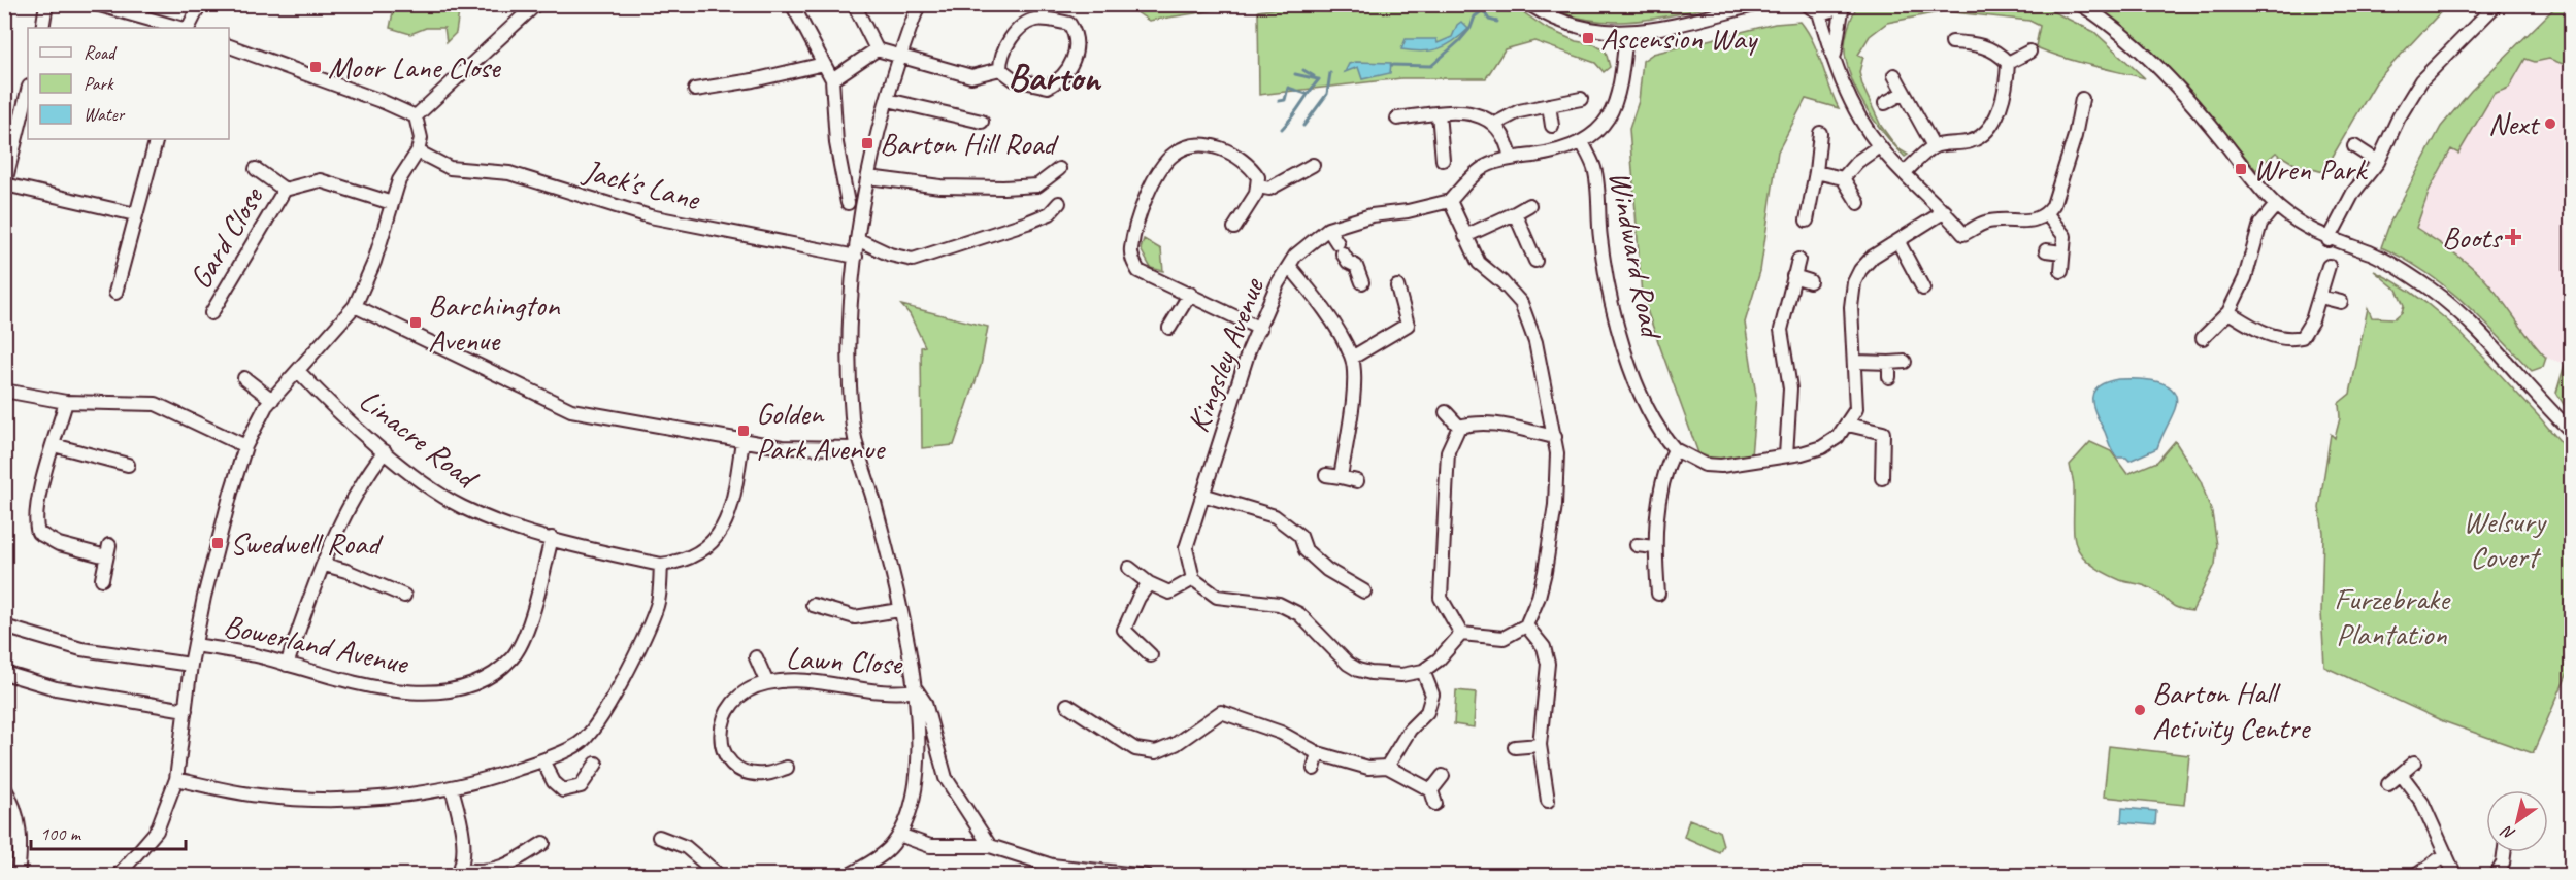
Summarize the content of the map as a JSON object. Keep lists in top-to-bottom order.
{
  "streets": {
    "street": [
      "Jack's Lane",
      "Gard Close",
      "Windward Road",
      "Kingsley Avenue",
      "Linacre Road",
      "Bowerland Avenue",
      "Lawn Close"
    ]
  },
  "crossings": [
    ["Linacre Road", "Bowerland Avenue"]
  ],
  "districts": ["Barton"],
  "parks": ["Welsury Covert", "Furzebrake Plantation"],
  "places": {
    "transit": [
      "Ascension Way",
      "Moor Lane Close",
      "Barton Hill Road",
      "Wren Park",
      "Barchington Avenue",
      "Golden Park Avenue",
      "Swedwell Road"
    ],
    "other": ["Next", "Barton Hall Activity Centre"],
    "health": ["Boots"]
  },
  "legend": ["Road", "Park", "Water"],
  "scale_bar": "100 m",
  "north": "bottom left"
}
